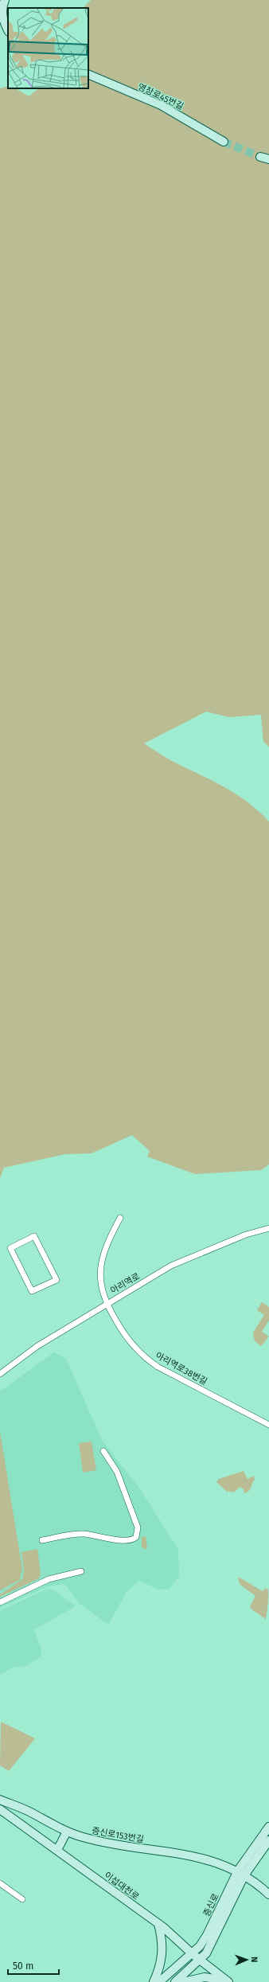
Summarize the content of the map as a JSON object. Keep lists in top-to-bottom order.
{
  "streets": {
    "street": [
      "영창로45번길",
      "아리역로",
      "아리역로38번길",
      "증신로153번길",
      "이섭대천로",
      "증신로"
    ]
  },
  "crossings": [
    ["아리역로", "아리역로38번길"],
    ["증신로153번길", "증신로"],
    ["이섭대천로", "증신로"]
  ],
  "scale_bar": "50 m",
  "north": "right"
}
